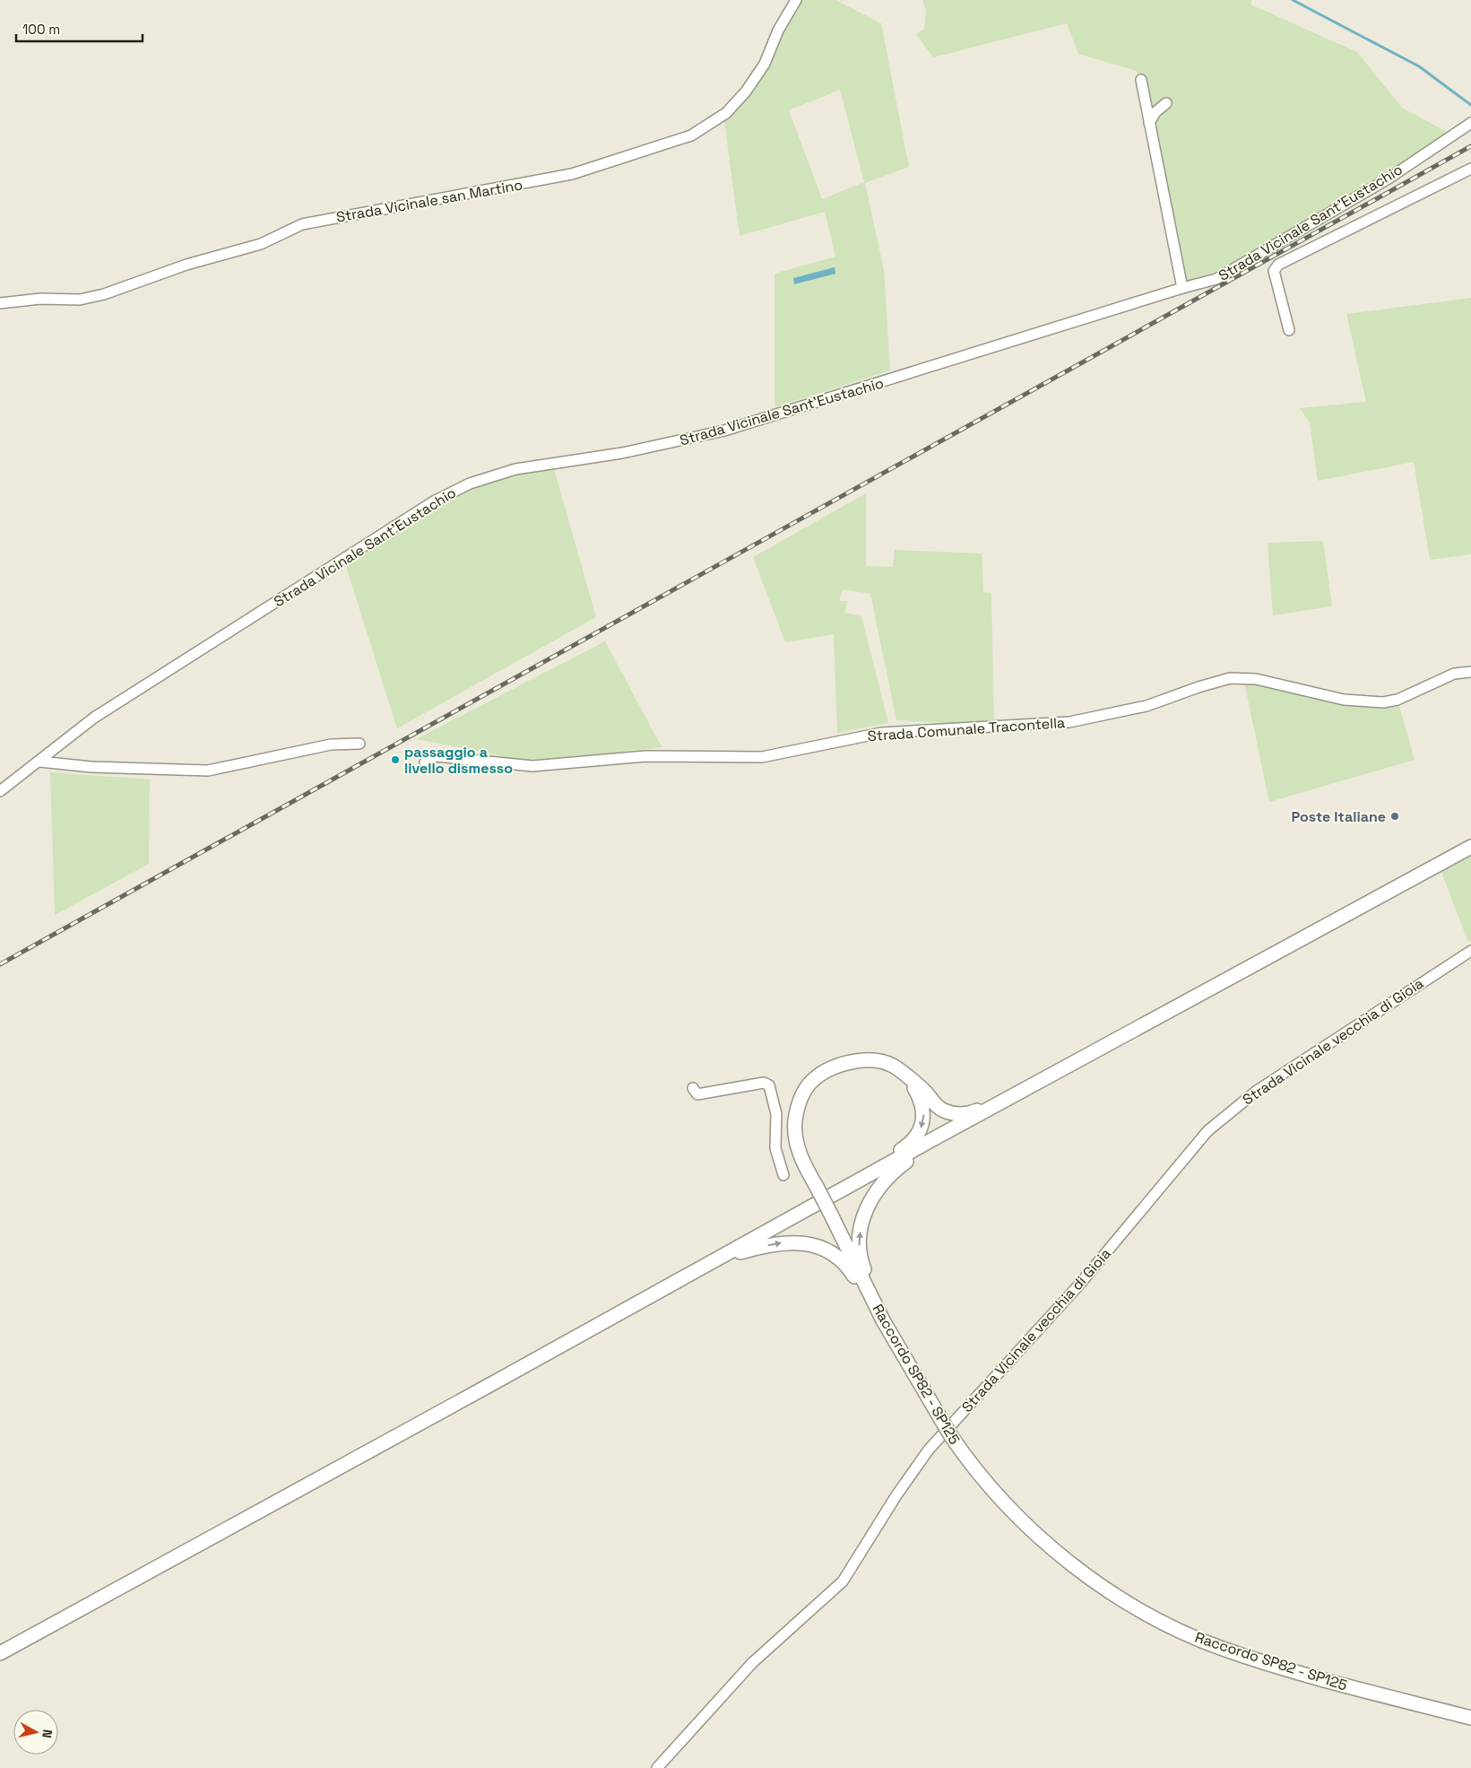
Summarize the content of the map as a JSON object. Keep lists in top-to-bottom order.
{
  "streets": {
    "main road": ["Raccordo SP82 - SP125"],
    "street": [
      "Strada Vicinale san Martino",
      "Strada Vicinale Sant'Eustachio",
      "Strada Comunale Tracontella",
      "Strada Vicinale vecchia di Gioia"
    ]
  },
  "places": ["passaggio a livello dismesso", "Poste Italiane"],
  "scale_bar": "100 m",
  "north": "right"
}
